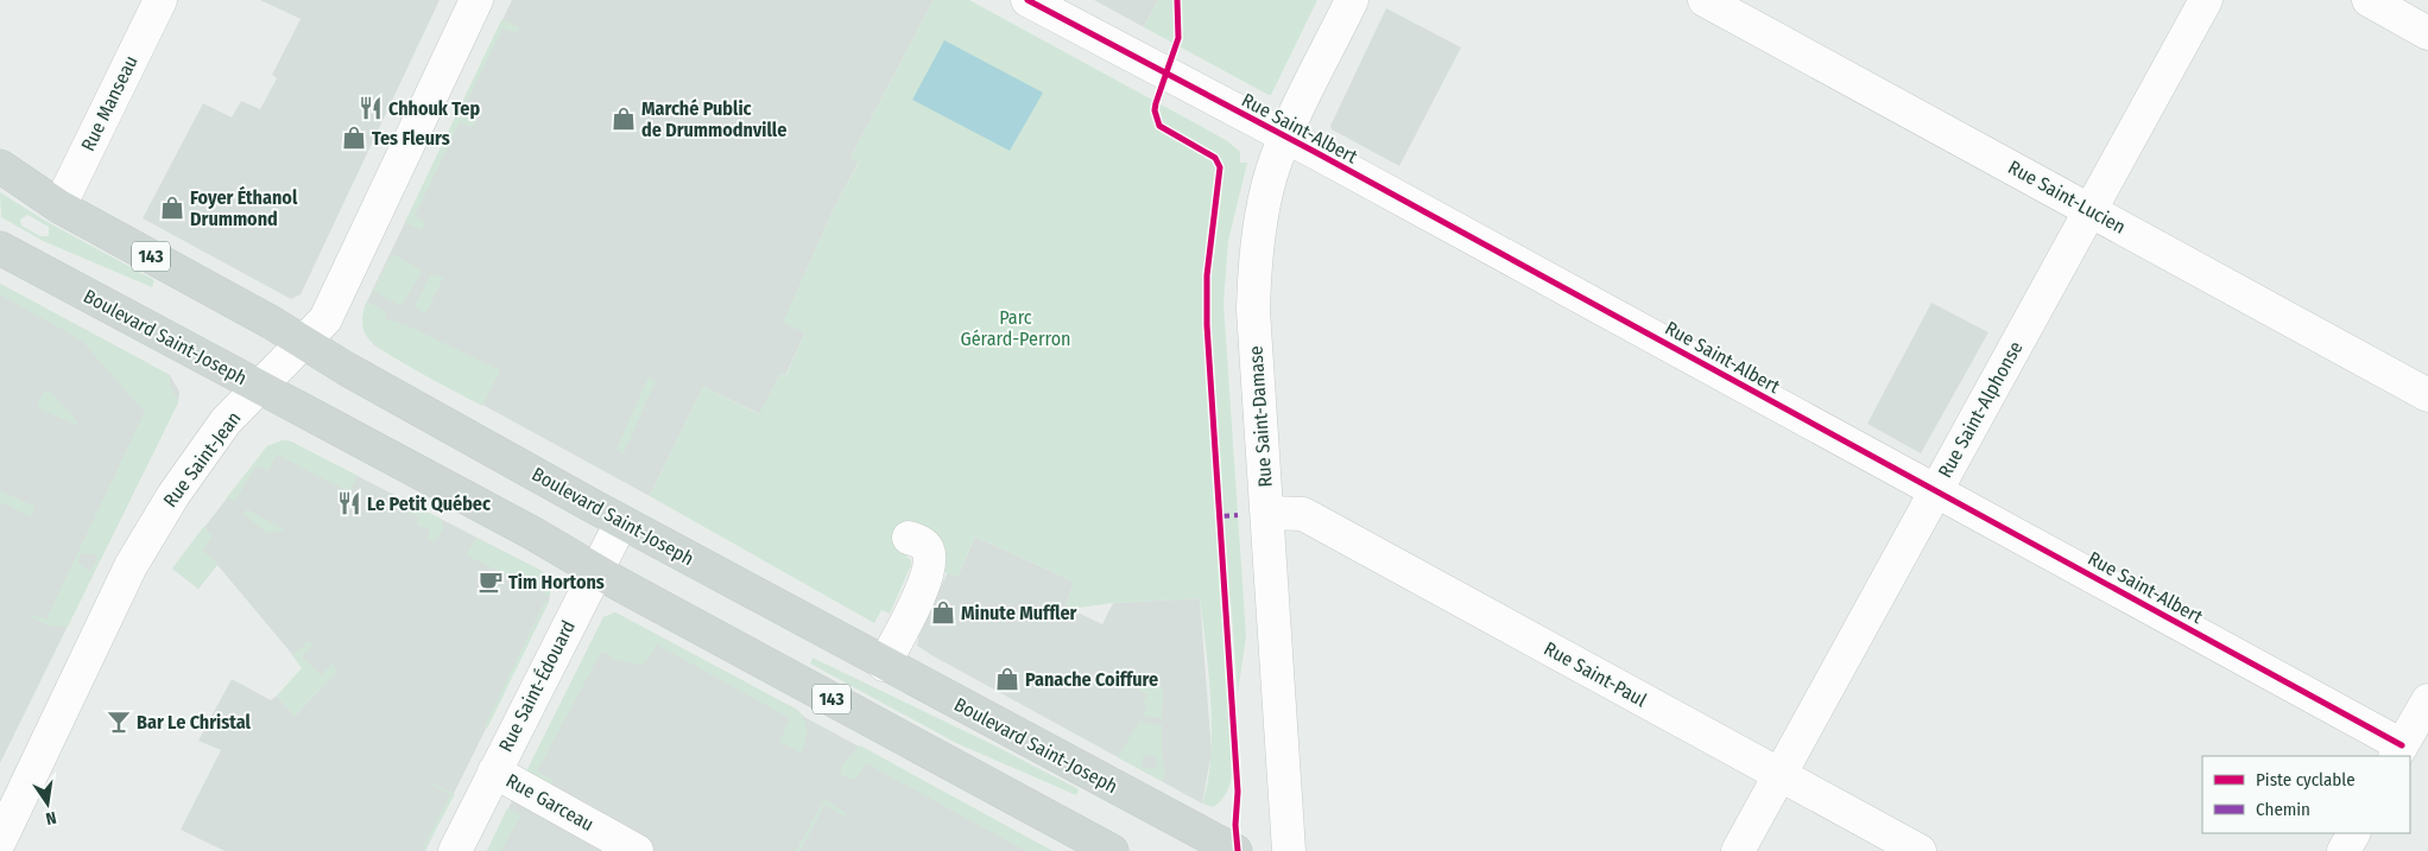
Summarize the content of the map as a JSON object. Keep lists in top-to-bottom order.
{
  "streets": {
    "main road": ["143", "Boulevard Saint-Joseph"],
    "street": [
      "Rue Manseau",
      "Rue Saint-Albert",
      "Rue Saint-Lucien",
      "Rue Saint-Alphonse",
      "Rue Saint-Damase",
      "Rue Saint-Jean",
      "Rue Saint-Paul",
      "Rue Saint-Édouard",
      "Rue Garceau"
    ]
  },
  "crossings": [
    ["Rue Manseau", "Boulevard Saint-Joseph"],
    ["Rue Saint-Albert", "Rue Saint-Alphonse"],
    ["Rue Saint-Albert", "Rue Saint-Damase"],
    ["Rue Saint-Lucien", "Rue Saint-Alphonse"],
    ["Boulevard Saint-Joseph", "Rue Saint-Jean"],
    ["Boulevard Saint-Joseph", "Rue Saint-Édouard"],
    ["Rue Saint-Alphonse", "Rue Saint-Paul"],
    ["Rue Saint-Damase", "Rue Saint-Paul"],
    ["Rue Saint-Édouard", "Rue Garceau"]
  ],
  "parks": ["Parc Gérard-Perron"],
  "places": {
    "restaurant": ["Chhouk Tep", "Le Petit Québec"],
    "shop": [
      "Marché Public de Drummodnville",
      "Tes Fleurs",
      "Foyer Éthanol Drummond",
      "Minute Muffler",
      "Panache Coiffure"
    ],
    "cafe": ["Tim Hortons"],
    "bar": ["Bar Le Christal"]
  },
  "legend": ["Piste cyclable", "Chemin"],
  "north": "bottom"
}
